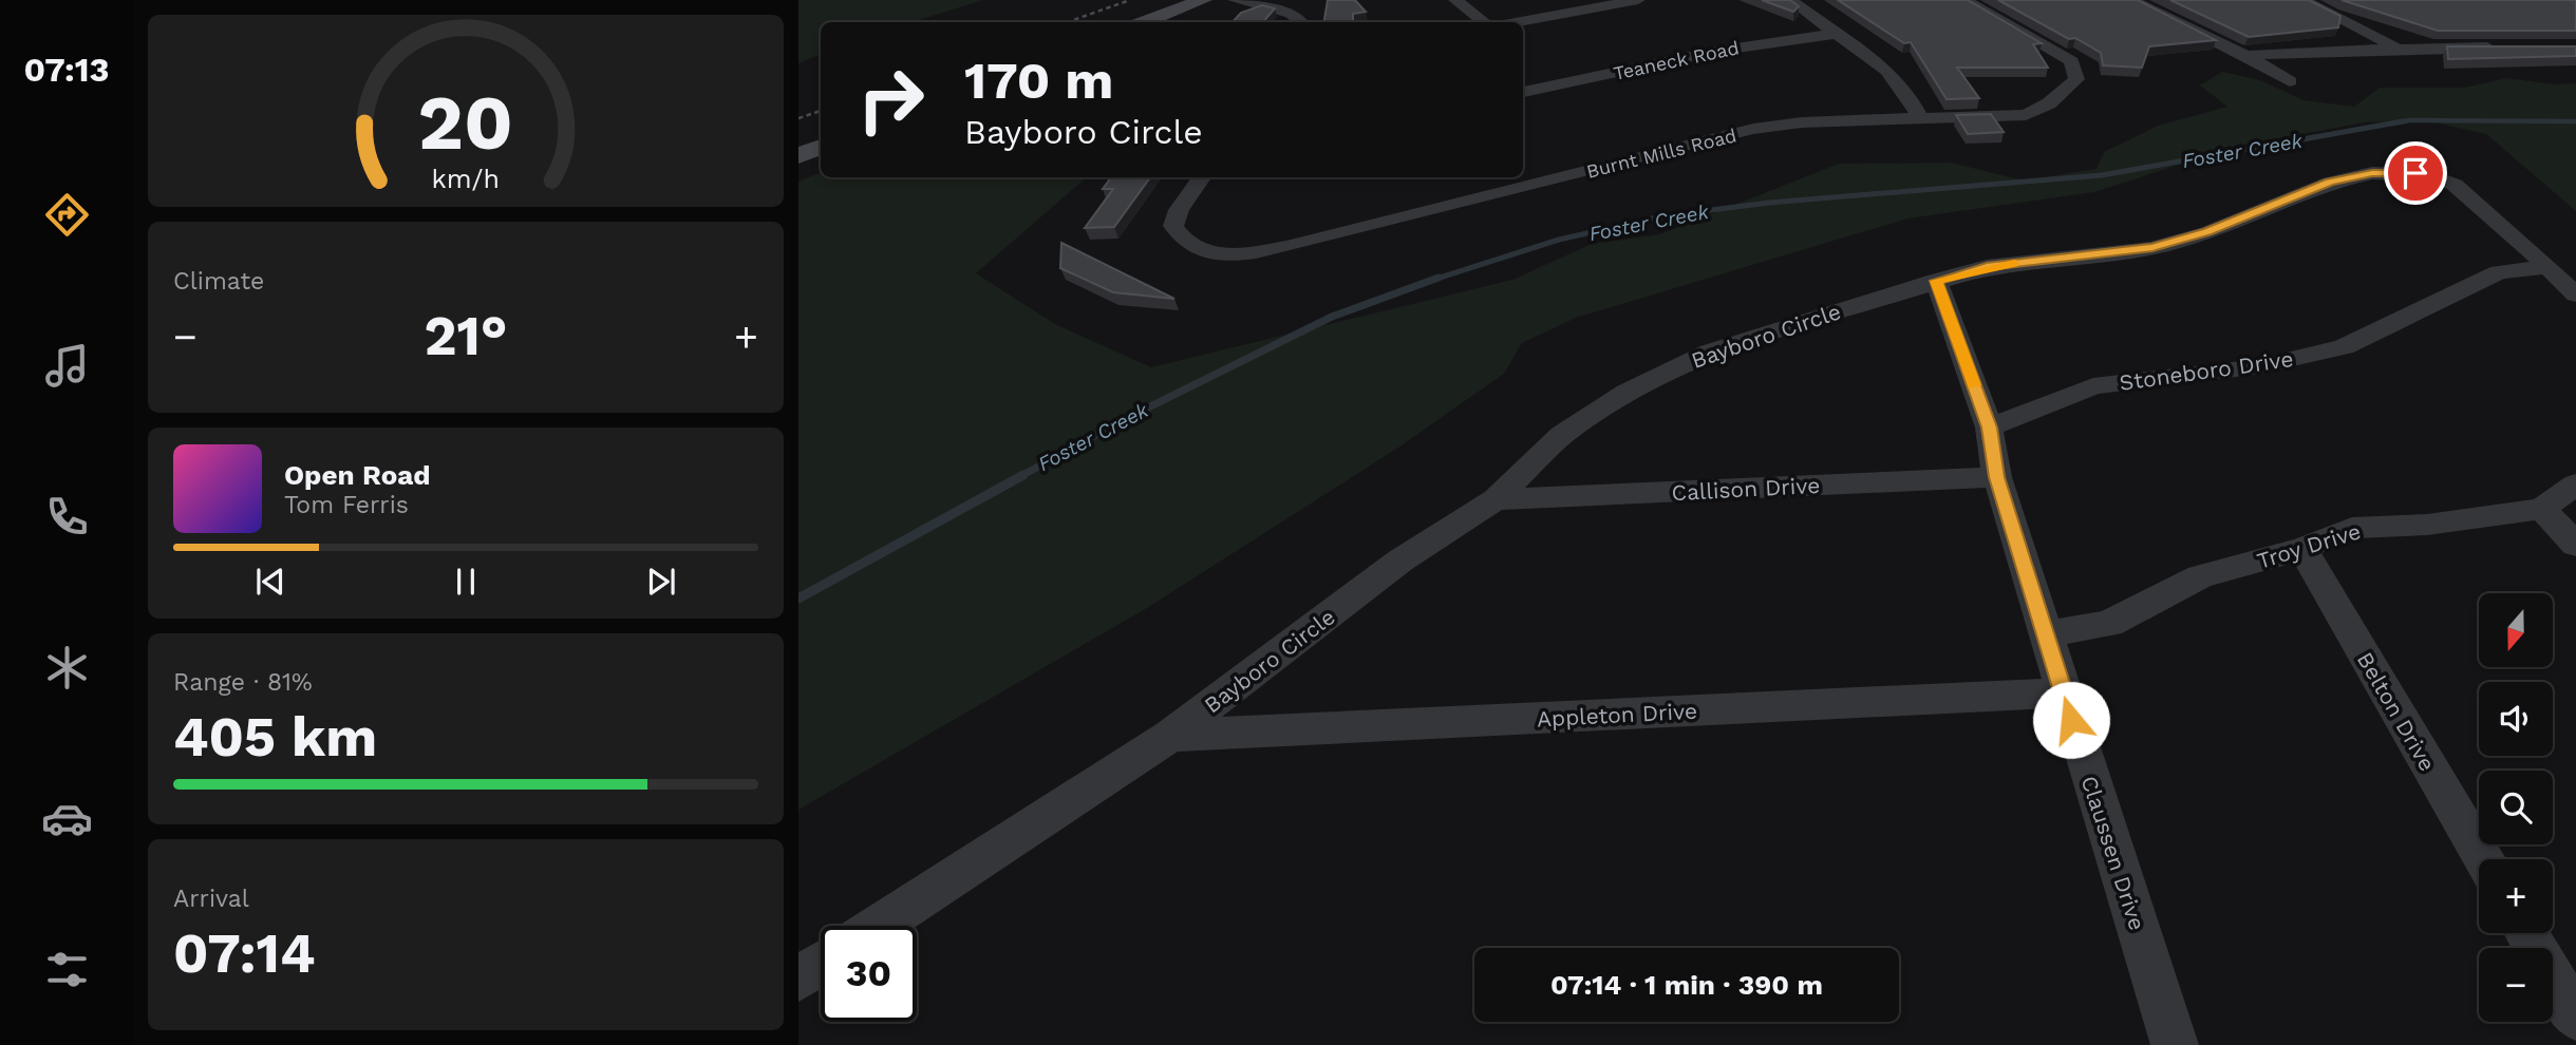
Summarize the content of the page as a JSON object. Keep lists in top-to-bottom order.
{
  "streets": {
    "street": [
      "Teaneck Road",
      "Burnt Mills Road",
      "Bayboro Circle",
      "Stoneboro Drive",
      "Callison Drive",
      "Troy Drive",
      "Belton Drive",
      "Appleton Drive",
      "Claussen Drive"
    ]
  },
  "crossings": [
    ["Bayboro Circle", "Stoneboro Drive"],
    ["Bayboro Circle", "Callison Drive"],
    ["Bayboro Circle", "Appleton Drive"],
    ["Bayboro Circle", "Claussen Drive"],
    ["Stoneboro Drive", "Claussen Drive"],
    ["Callison Drive", "Claussen Drive"],
    ["Troy Drive", "Belton Drive"],
    ["Troy Drive", "Claussen Drive"],
    ["Appleton Drive", "Claussen Drive"]
  ],
  "water": ["Foster Creek"],
  "north": "bottom",
  "page": {
    "tabs": "07:13",
    "turn": ["170 m", "Bayboro Circle"],
    "tile": [
      "Climate",
      ["Range · 81%", "405 km"],
      ["Arrival", "07:14"]
    ],
    "heat": ["−", "21°", "+"],
    "song": ["Open Road", "Tom Ferris"],
    "map_buttons": ["+", "−"],
    "limit": "30",
    "trip": "07:14 · 1 min · 390 m",
    "gauge": ["20", "km/h"]
  }
}
